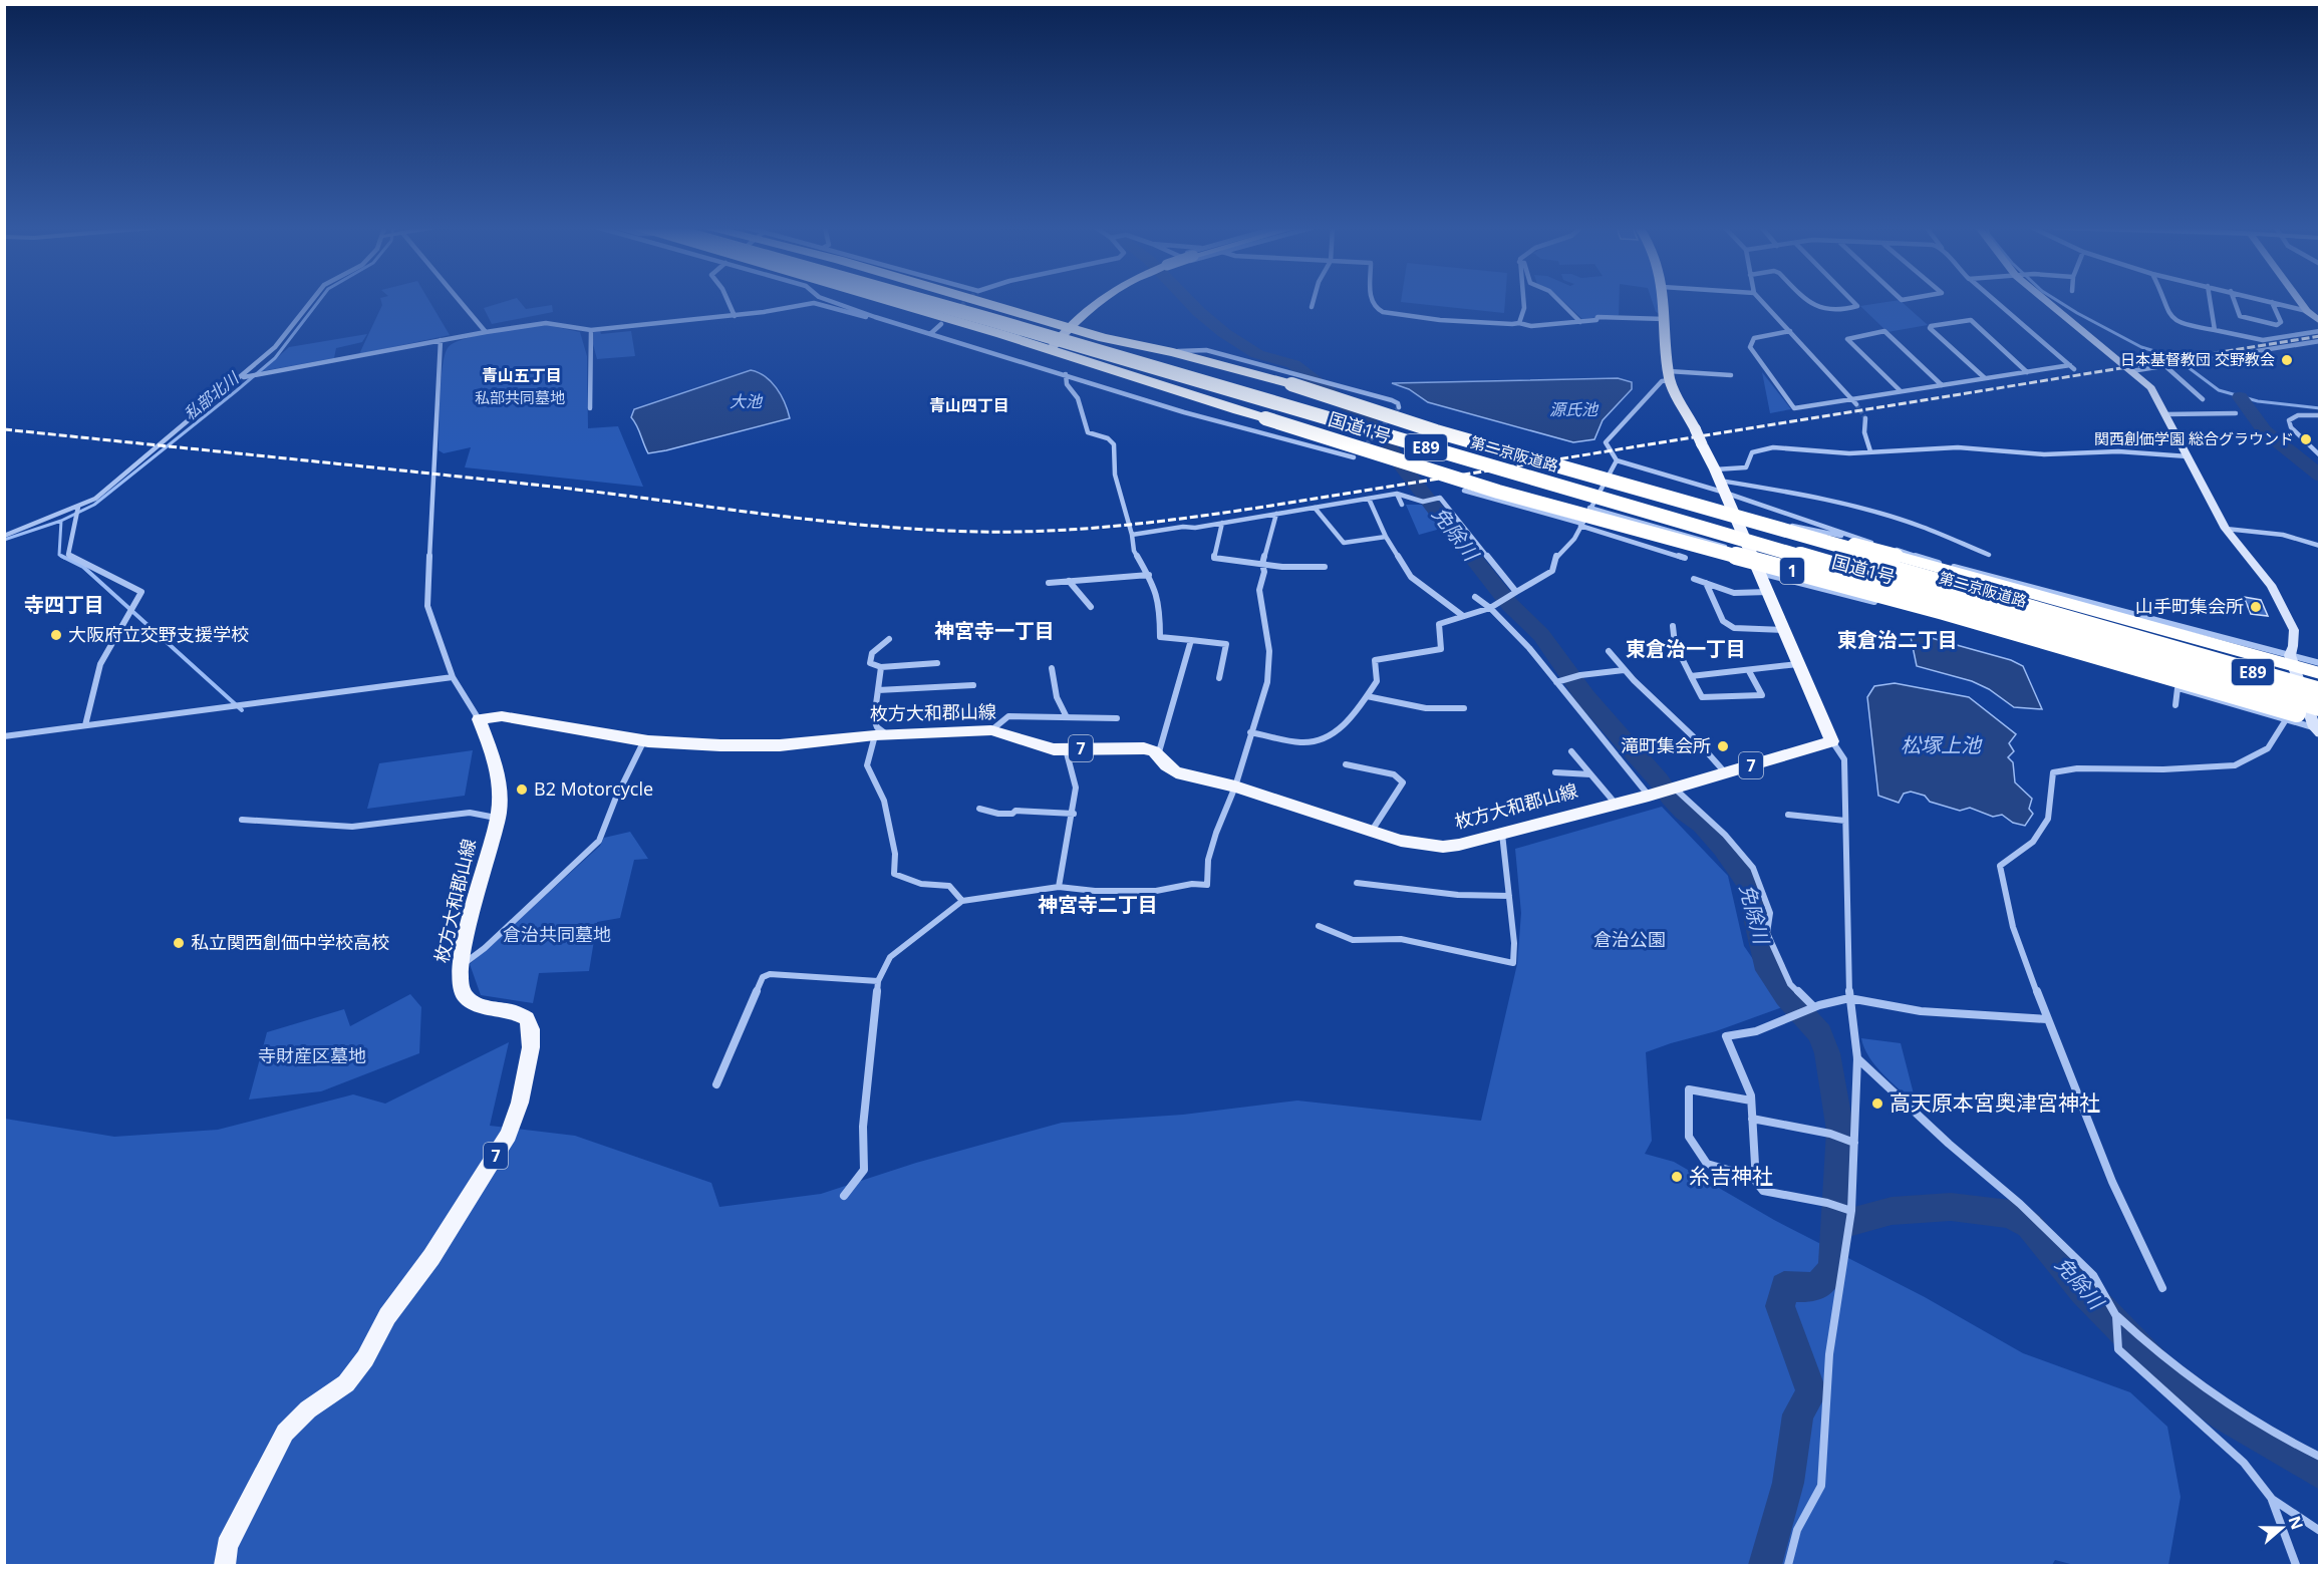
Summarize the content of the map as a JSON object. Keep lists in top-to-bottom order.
{
  "streets": {
    "highway": [
      "国道1号",
      "E89",
      "第二京阪道路",
      "1"
    ],
    "main road": ["枚方大和郡山線", "7"]
  },
  "crossings": [
    ["国道1号", "第二京阪道路"]
  ],
  "districts": [
    "青山五丁目",
    "青山四丁目",
    "寺四丁目",
    "神宮寺一丁目",
    "東倉治二丁目",
    "東倉治一丁目",
    "神宮寺二丁目"
  ],
  "water": [
    "私部北川",
    "大池",
    "源氏池",
    "免除川",
    "松塚上池"
  ],
  "parks": [
    "私部共同墓地",
    "倉治共同墓地",
    "倉治公園",
    "寺財産区墓地"
  ],
  "places": [
    "日本基督教団 交野教会",
    "関西創価学園 総合グラウンド",
    "山手町集会所",
    "大阪府立交野支援学校",
    "滝町集会所",
    "B2 Motorcycle",
    "私立関西創価中学校高校",
    "高天原本宮奥津宮神社",
    "糸吉神社"
  ],
  "north": "right"
}
